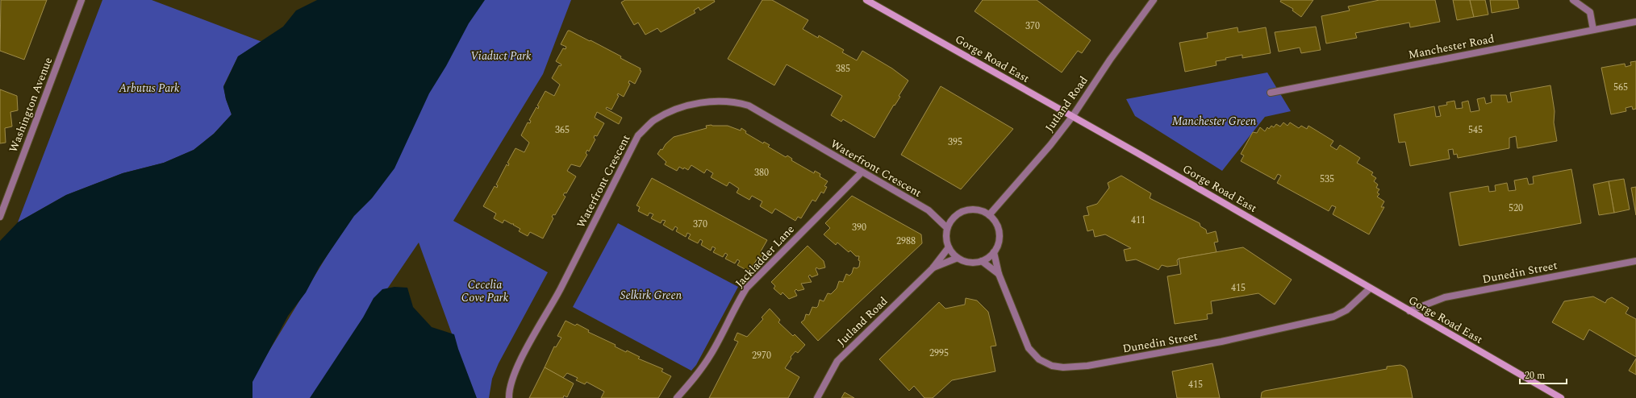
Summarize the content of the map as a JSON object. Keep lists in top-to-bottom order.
{
  "streets": {
    "main road": ["Gorge Road East"],
    "street": [
      "Manchester Road",
      "Jutland Road",
      "Washington Avenue",
      "Waterfront Crescent",
      "Jackladder Lane",
      "Dunedin Street"
    ]
  },
  "crossings": [
    ["Gorge Road East", "Jutland Road"],
    ["Gorge Road East", "Dunedin Street"],
    ["Jutland Road", "Waterfront Crescent"],
    ["Jutland Road", "Dunedin Street"],
    ["Waterfront Crescent", "Jackladder Lane"],
    ["Waterfront Crescent", "Dunedin Street"]
  ],
  "parks": [
    "Viaduct Park",
    "Arbutus Park",
    "Manchester Green",
    "Cecelia Cove Park",
    "Selkirk Green"
  ],
  "house_numbers": [
    "370",
    "385",
    "565",
    "365",
    "545",
    "395",
    "380",
    "535",
    "520",
    "411",
    "370",
    "390",
    "2988",
    "415",
    "2995",
    "2970",
    "415"
  ],
  "scale_bar": "20 m"
}
